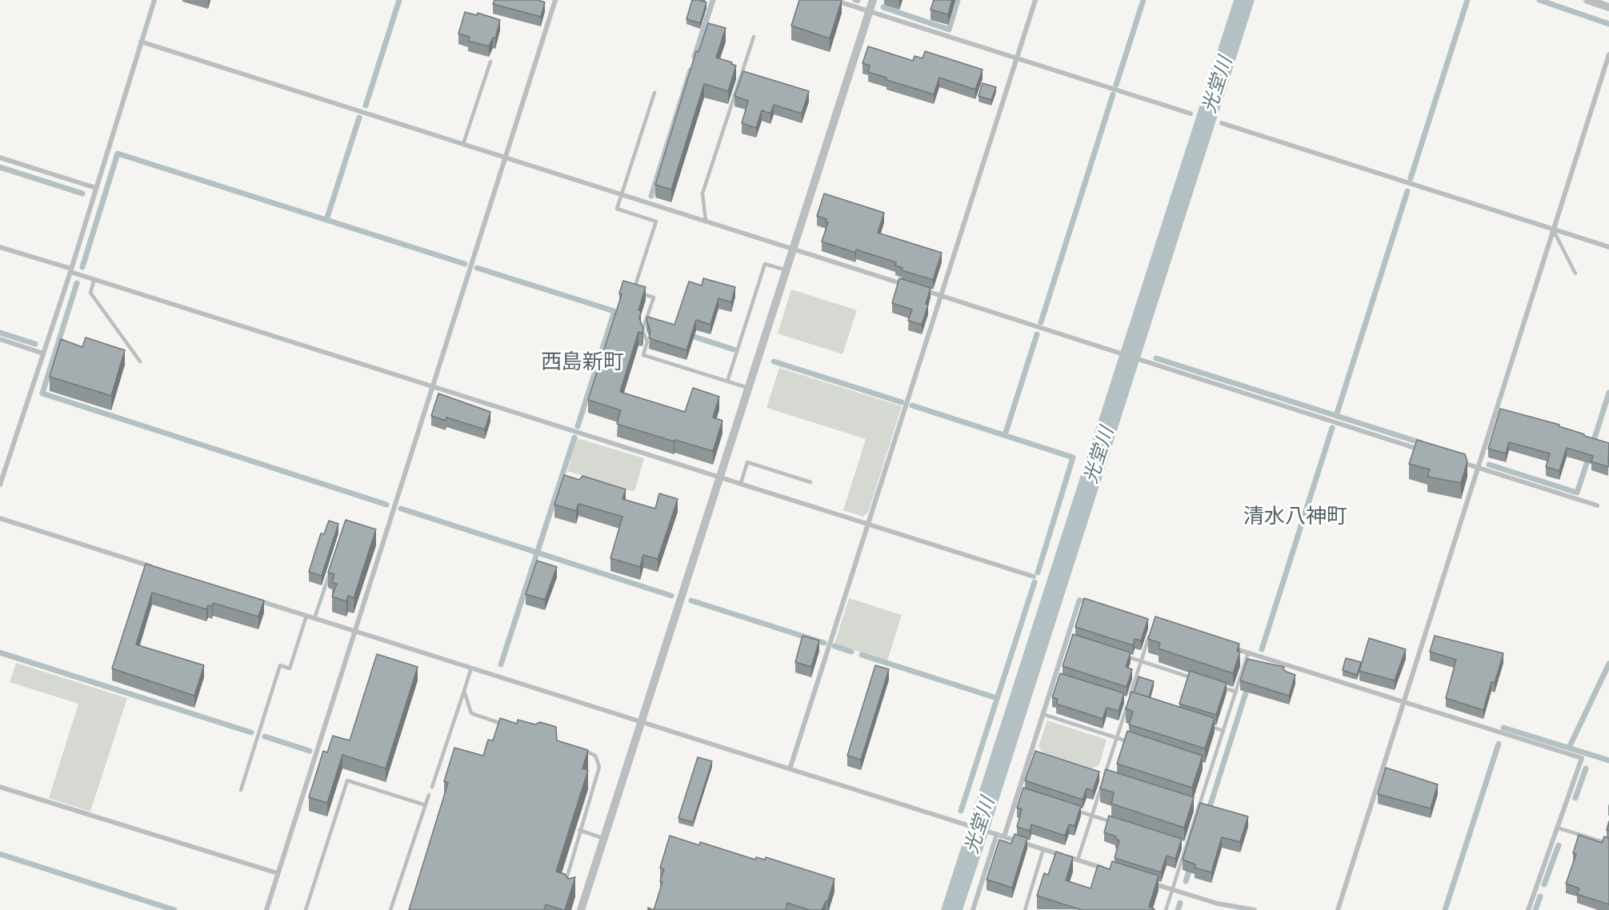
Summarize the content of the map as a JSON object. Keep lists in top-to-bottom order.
{
  "districts": ["西島新町", "清水八神町"],
  "water": ["光堂川"]
}
